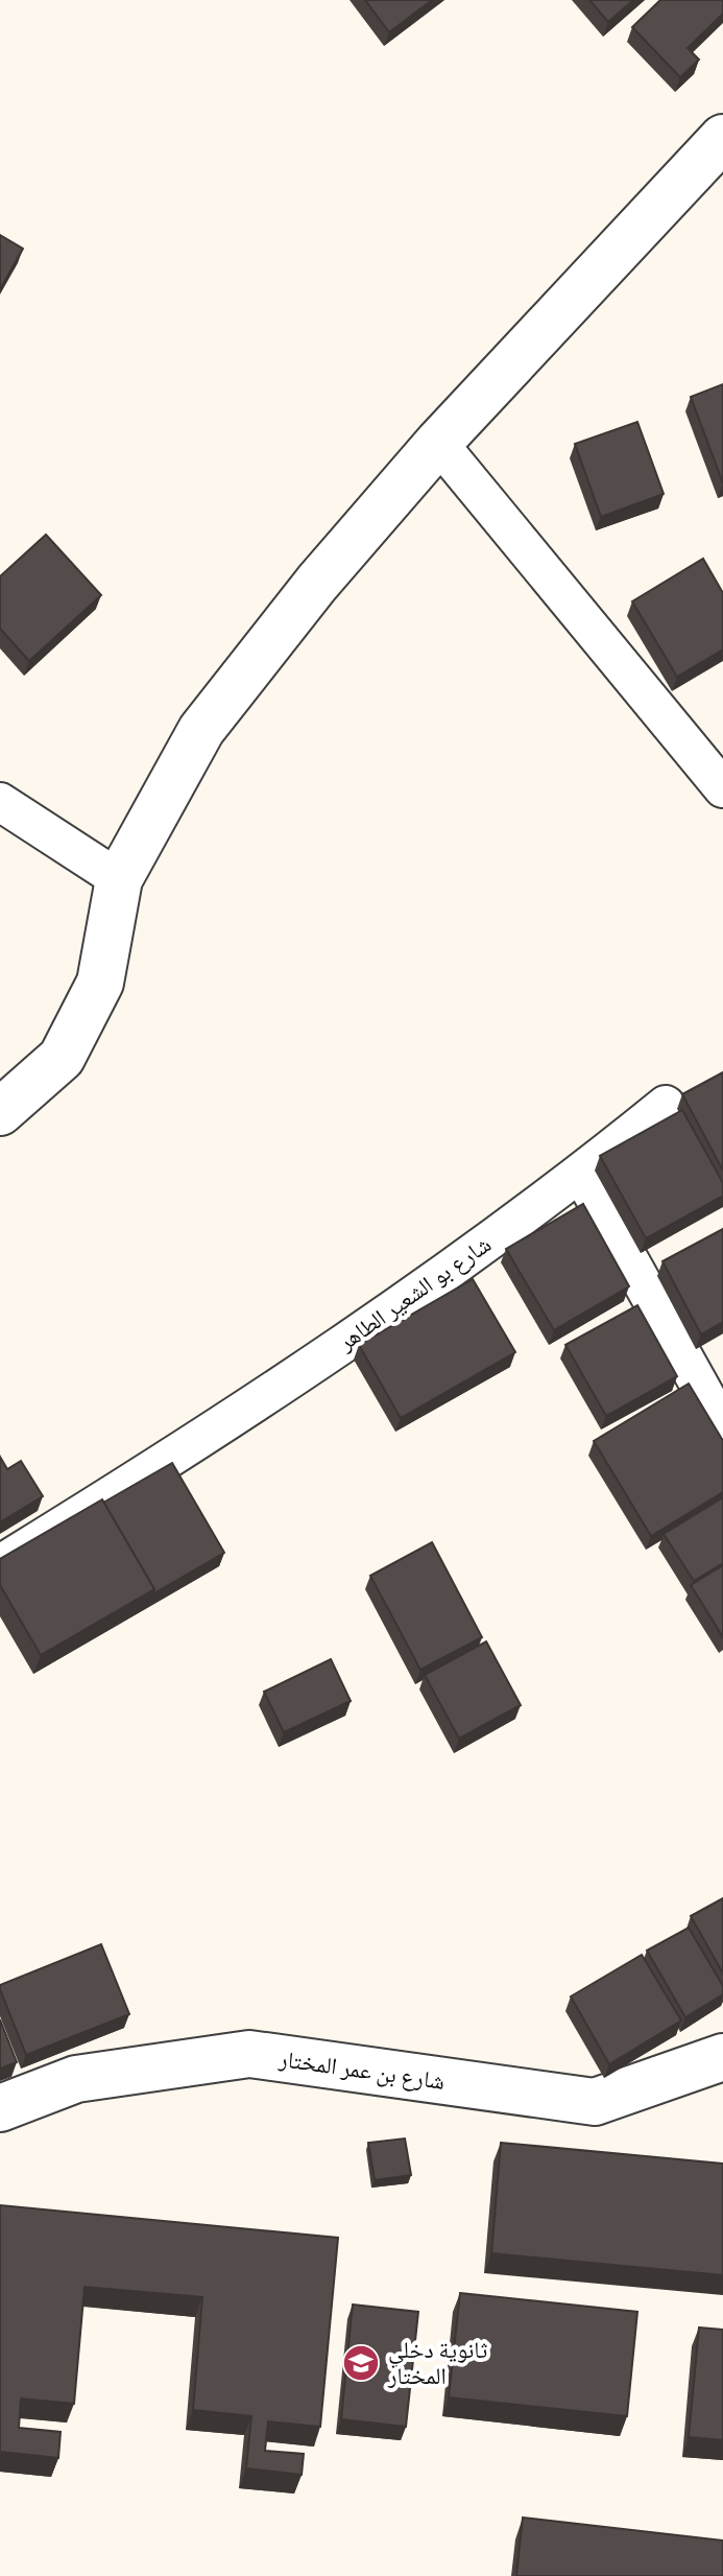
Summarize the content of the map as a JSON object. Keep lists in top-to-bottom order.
{
  "streets": {
    "street": ["شارع بو الشعير الطاهر", "شارع بن عمر المختار"]
  },
  "places": {
    "school or university": ["ثانوية دخلي المختار"]
  }
}
